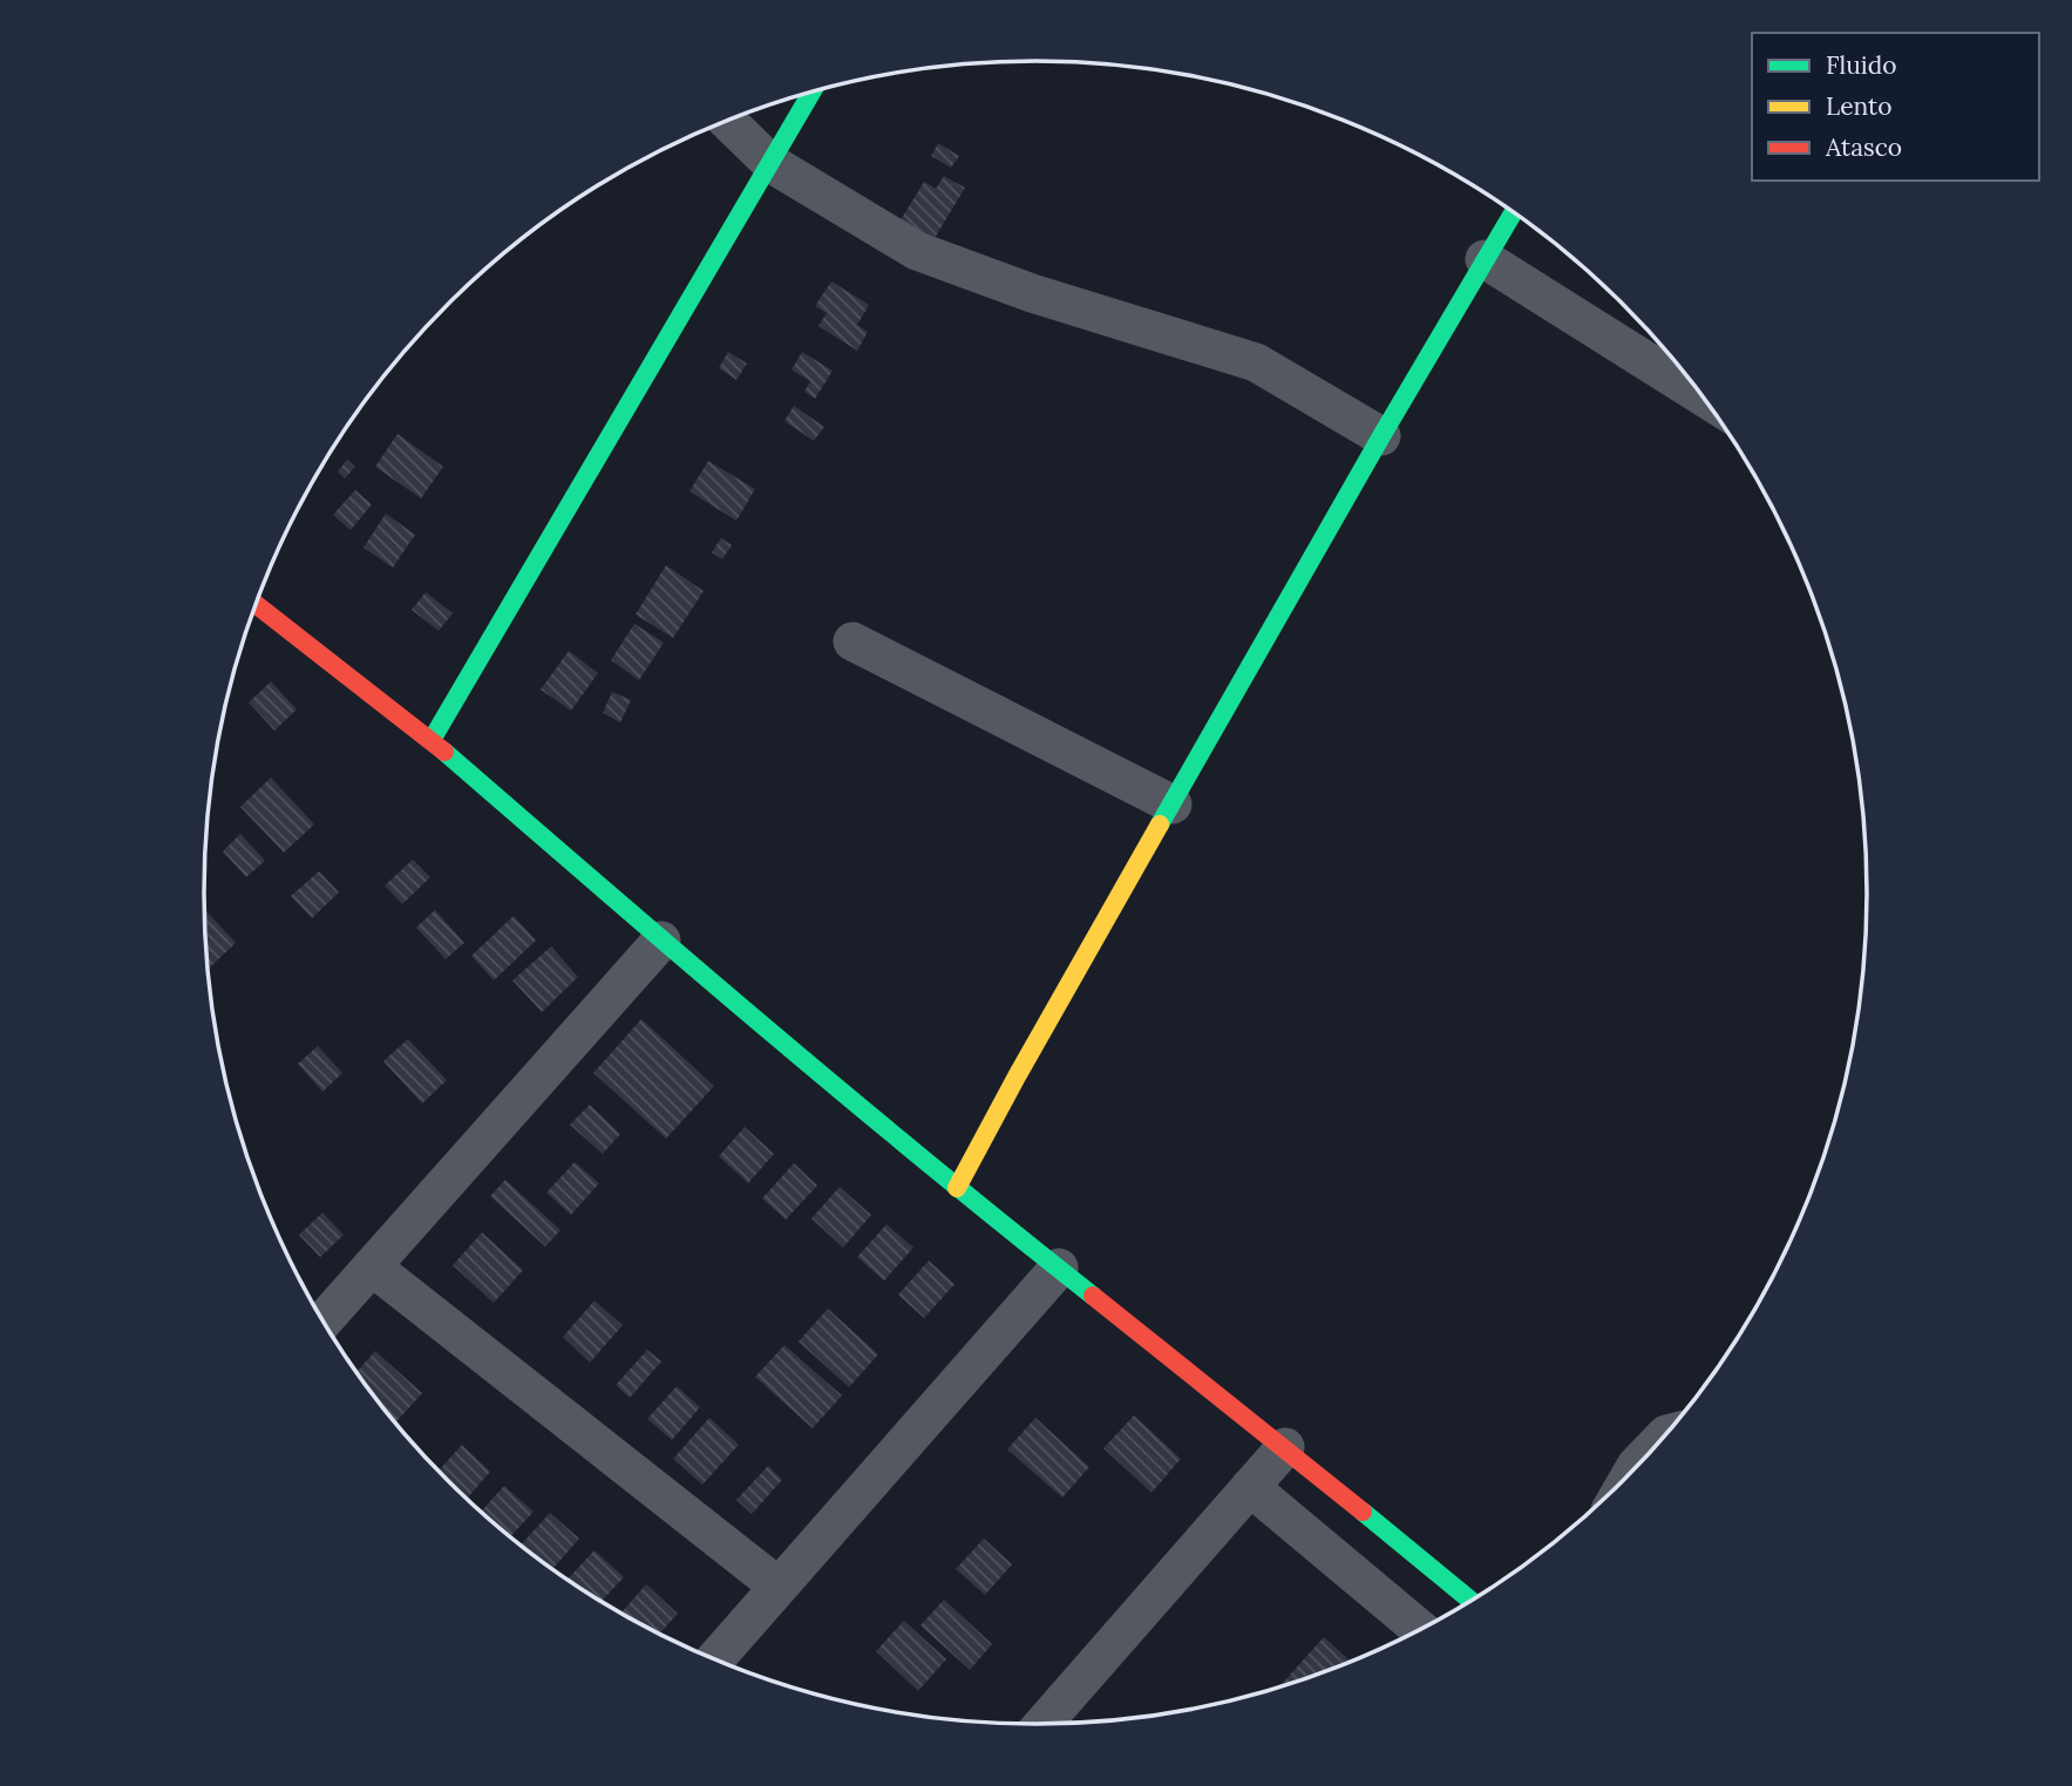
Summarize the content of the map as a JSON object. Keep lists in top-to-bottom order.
{
  "legend": ["Fluido", "Lento", "Atasco"]
}
